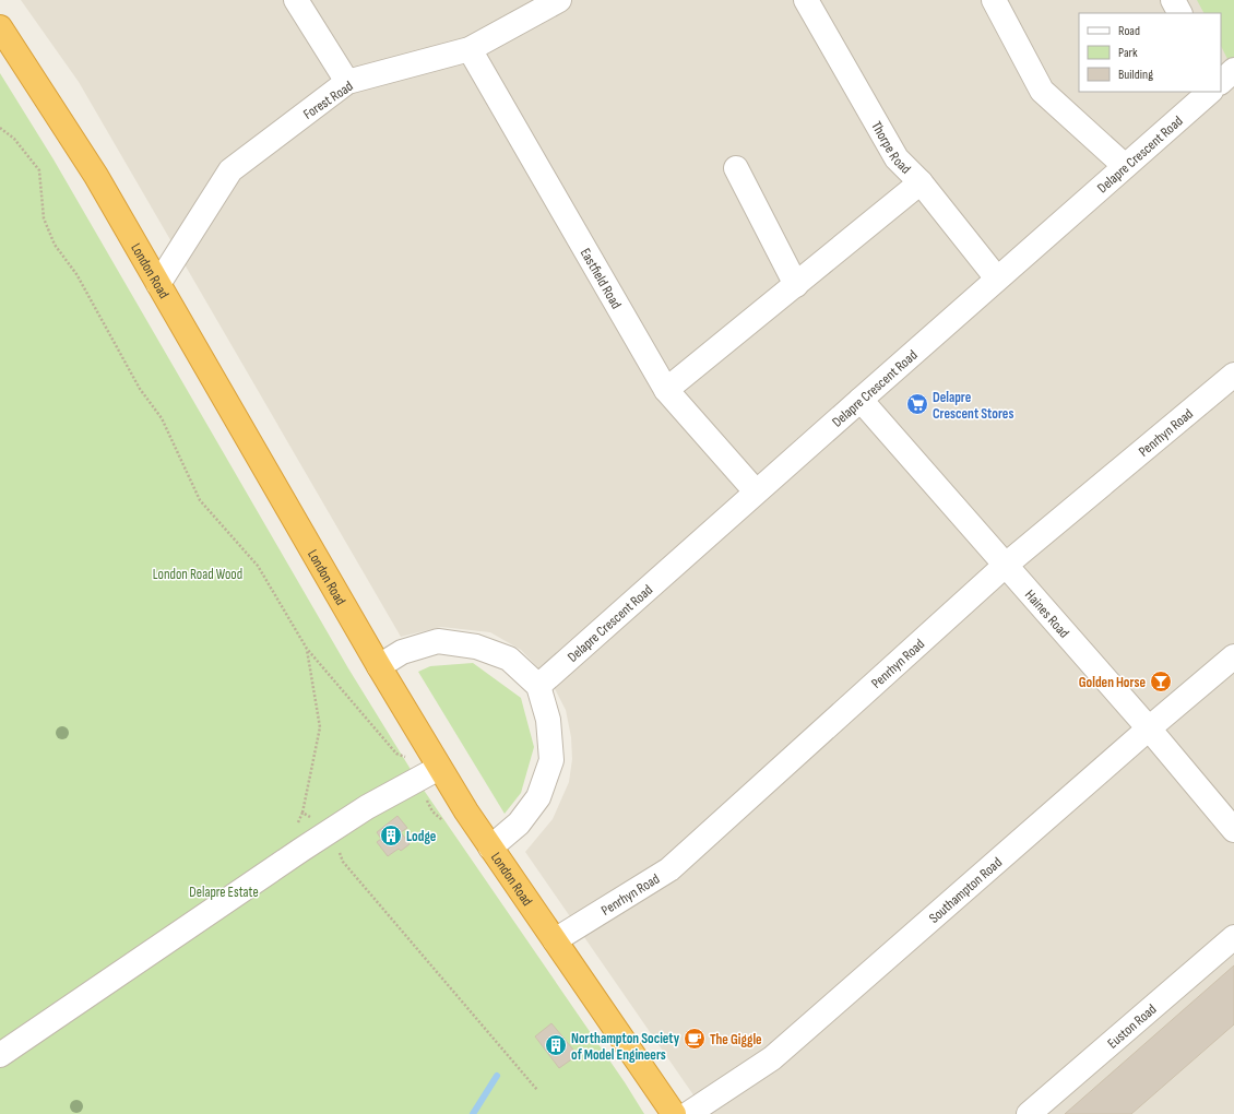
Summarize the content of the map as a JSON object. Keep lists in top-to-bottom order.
{
  "streets": {
    "highway": ["London Road"],
    "street": [
      "Forest Road",
      "Thorpe Road",
      "Delapre Crescent Road",
      "Eastfield Road",
      "Penrhyn Road",
      "Haines Road",
      "Southampton Road",
      "Euston Road"
    ]
  },
  "crossings": [
    ["Forest Road", "London Road"],
    ["Forest Road", "Eastfield Road"],
    ["Thorpe Road", "Delapre Crescent Road"],
    ["Delapre Crescent Road", "Eastfield Road"],
    ["Delapre Crescent Road", "Haines Road"],
    ["London Road", "Penrhyn Road"],
    ["Penrhyn Road", "Haines Road"],
    ["Haines Road", "Southampton Road"]
  ],
  "parks": ["London Road Wood", "Delapre Estate"],
  "places": {
    "supermarket": ["Delapre Crescent Stores"],
    "bar": ["Golden Horse"],
    "building": ["Lodge", "Northampton Society of Model Engineers"],
    "cafe": ["The Giggle"]
  },
  "legend": ["Road", "Park", "Building"]
}
